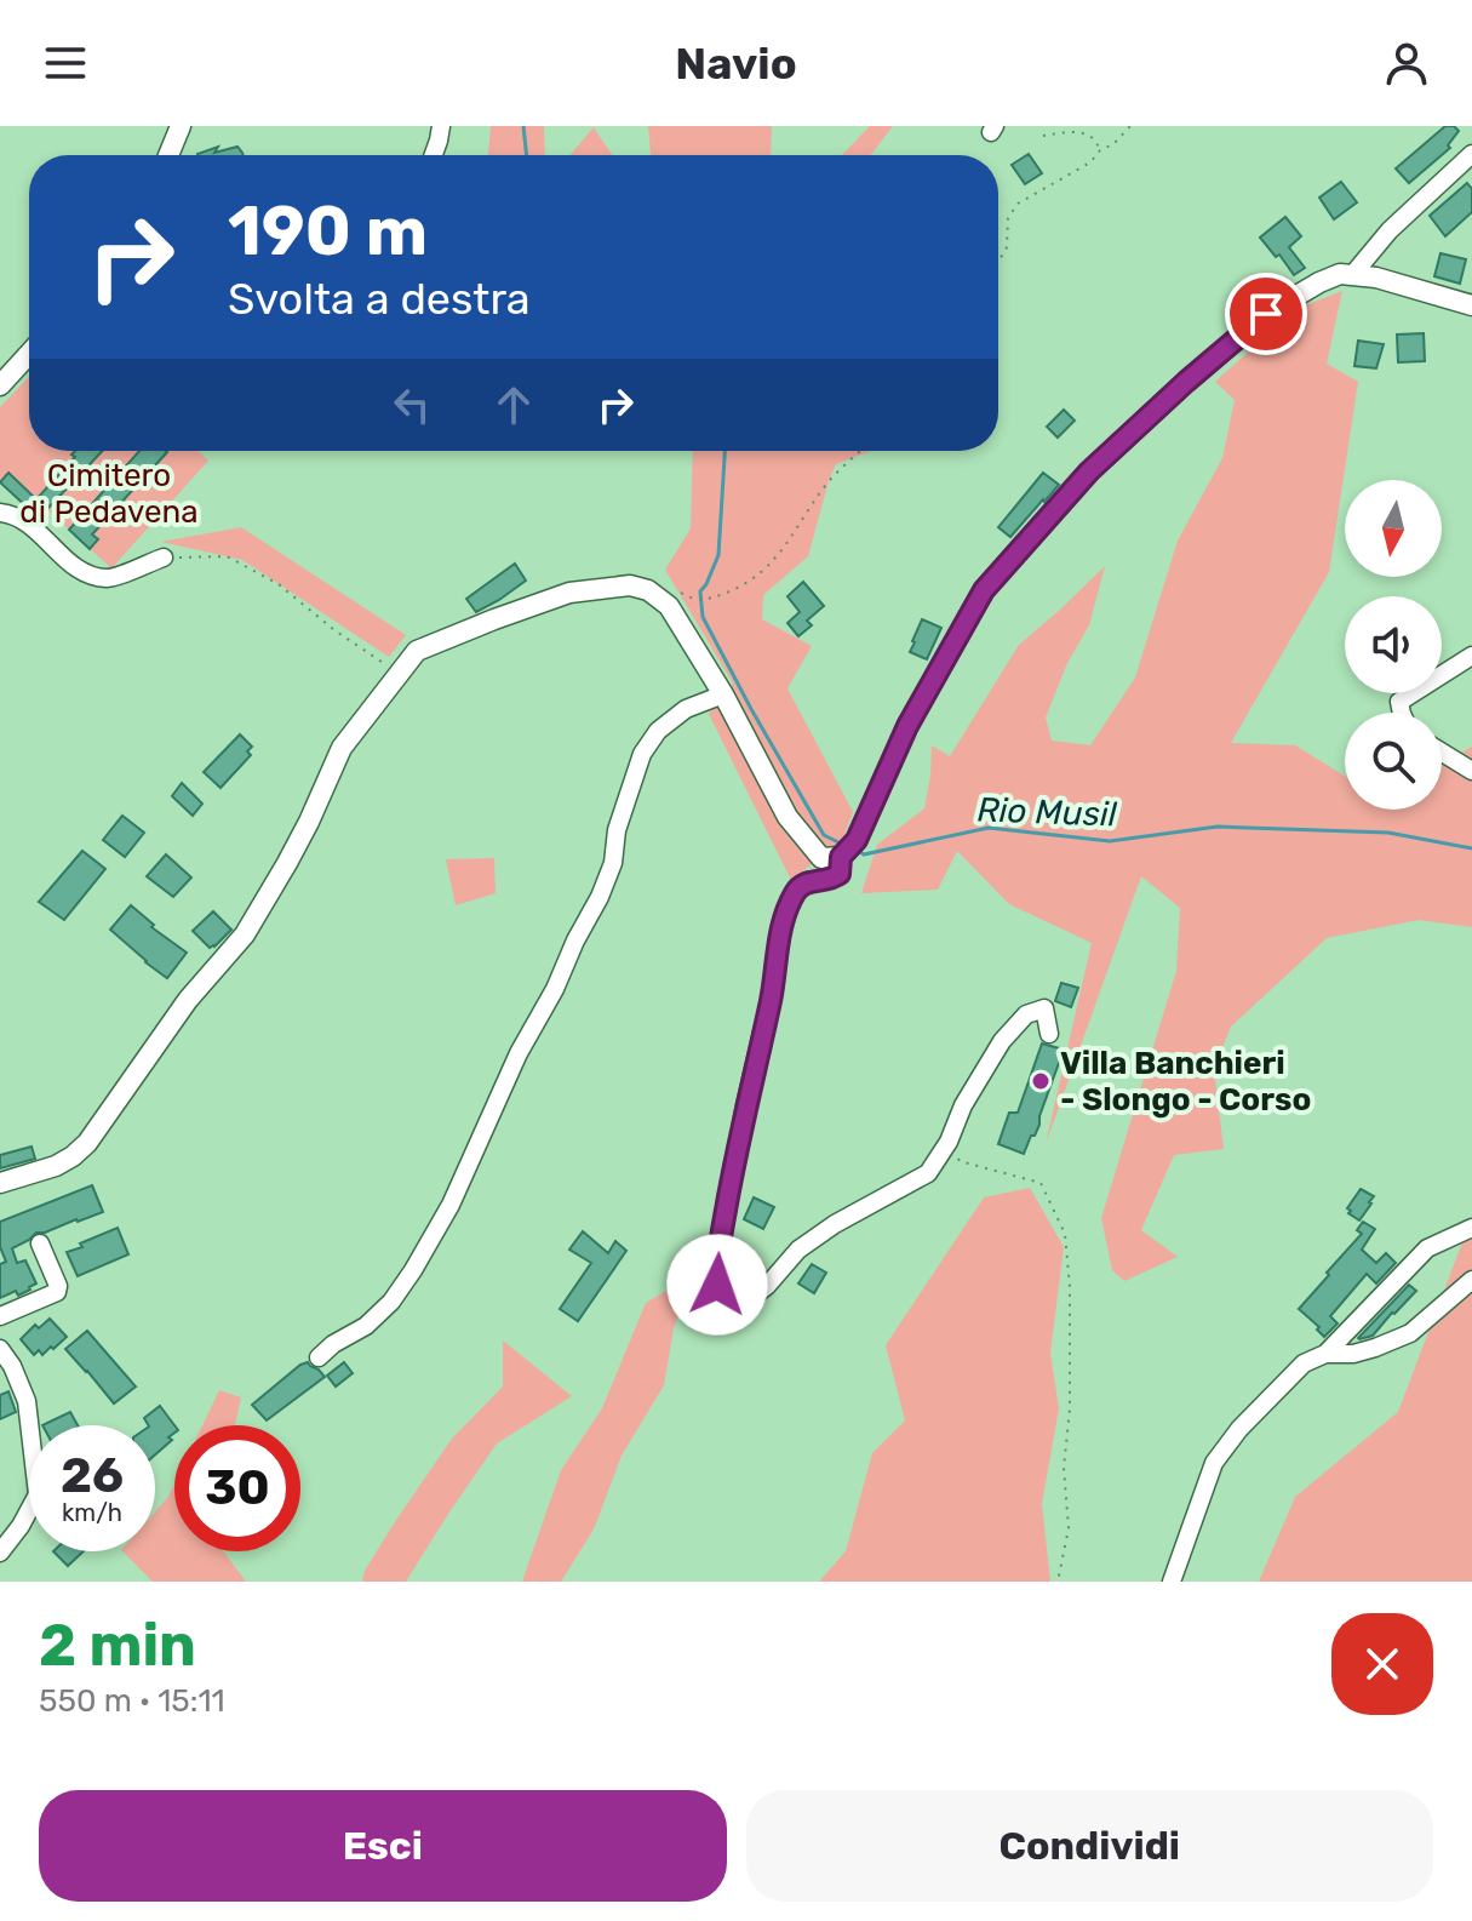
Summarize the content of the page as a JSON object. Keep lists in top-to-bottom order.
{
  "water": ["Rio Musil"],
  "parks": ["Cimitero di Pedavena"],
  "places": ["Villa Banchieri - Slongo - Corso"],
  "north": "bottom",
  "page": {
    "header": "Navio",
    "turn": ["190 m", "Svolta a destra"],
    "speed": "26 km/h",
    "limit": "30",
    "heading": ["2 min", "550 m · 15:11"],
    "buttons": ["Esci", "Condividi"]
  }
}
